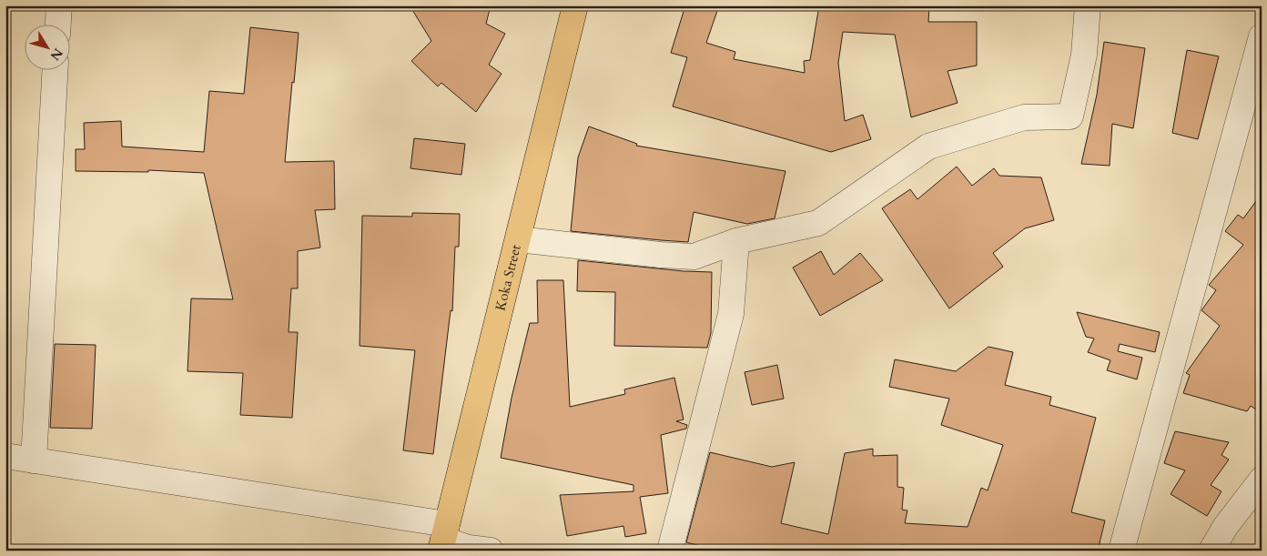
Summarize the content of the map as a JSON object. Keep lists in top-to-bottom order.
{
  "streets": {
    "main road": ["Koka Street"]
  },
  "north": "bottom right"
}
